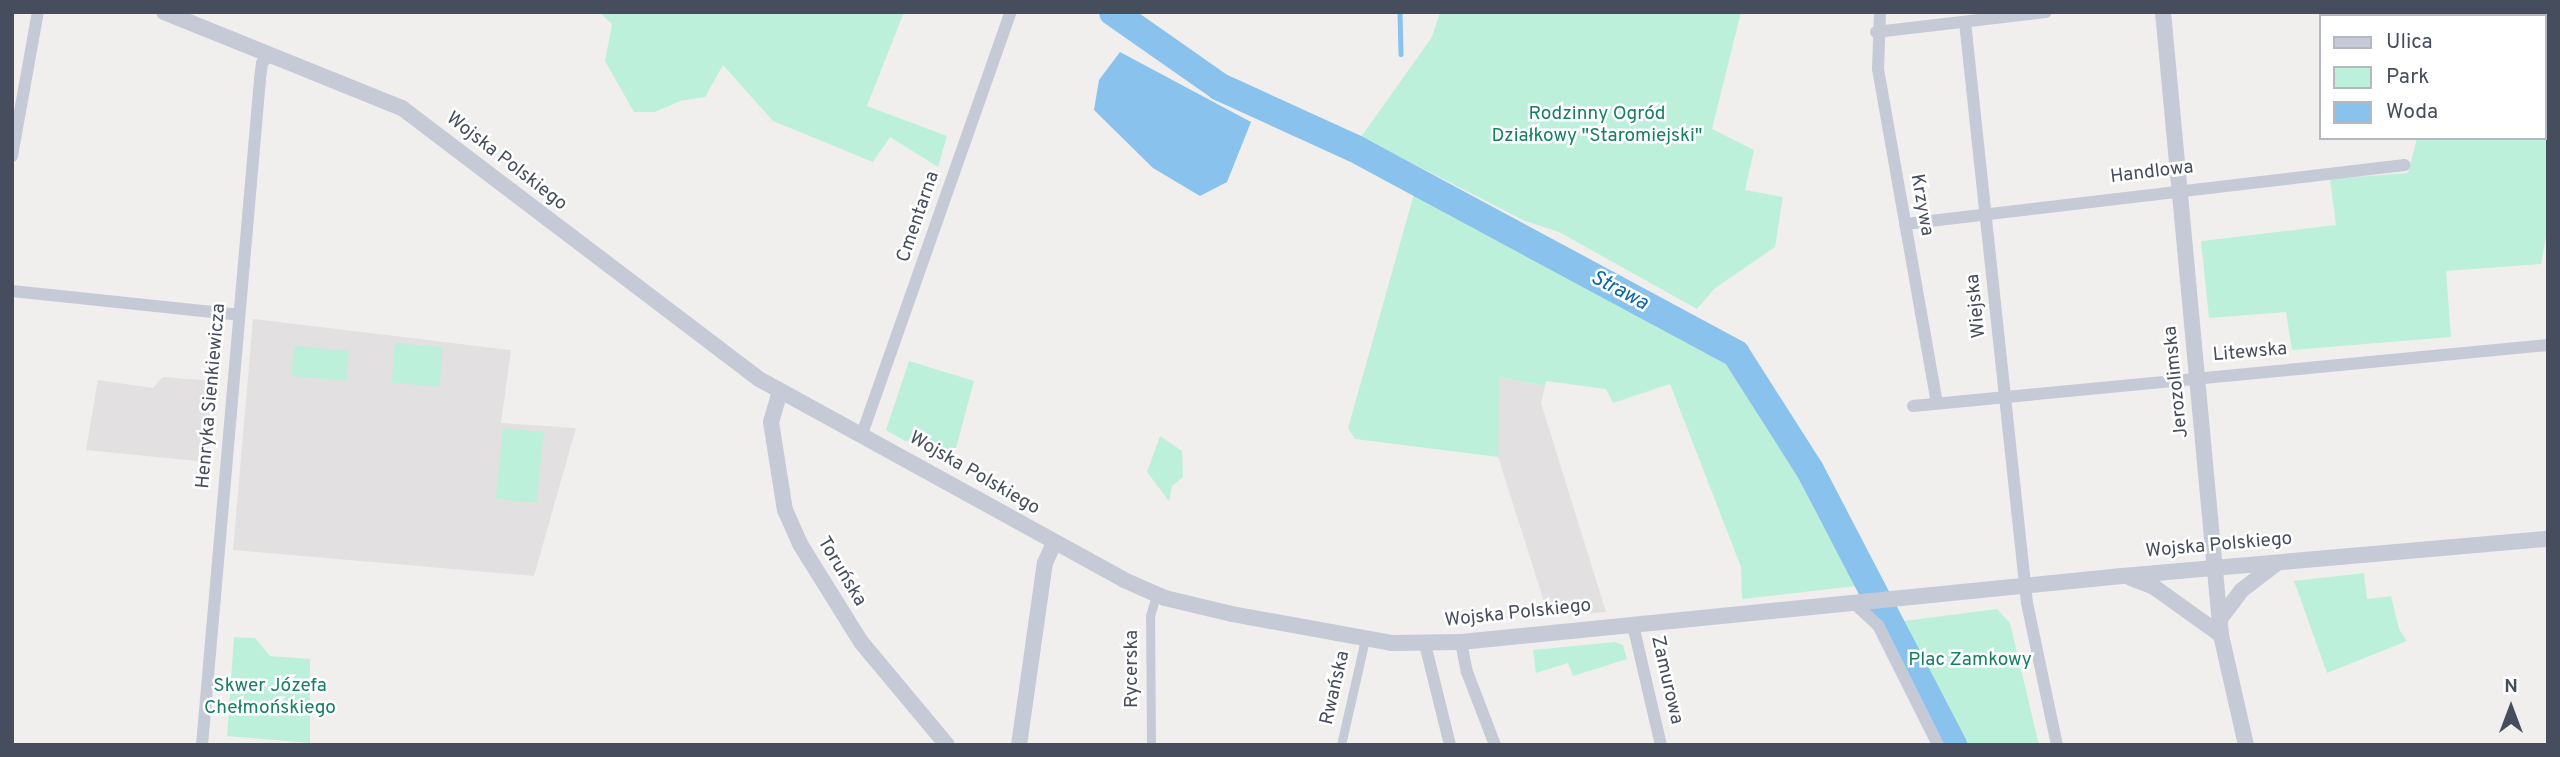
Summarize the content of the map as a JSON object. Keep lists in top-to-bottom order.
{
  "streets": {
    "street": [
      "Wojska Polskiego",
      "Handlowa",
      "Krzywa",
      "Cmentarna",
      "Wiejska",
      "Litewska",
      "Jerozolimska",
      "Henryka Sienkiewicza",
      "Toruńska",
      "Rycerska",
      "Zamurowa",
      "Rwańska"
    ]
  },
  "crossings": [
    ["Wojska Polskiego", "Cmentarna"],
    ["Wojska Polskiego", "Wiejska"],
    ["Wojska Polskiego", "Jerozolimska"],
    ["Wojska Polskiego", "Henryka Sienkiewicza"],
    ["Wojska Polskiego", "Toruńska"],
    ["Wojska Polskiego", "Rycerska"],
    ["Wojska Polskiego", "Zamurowa"],
    ["Wojska Polskiego", "Rwańska"],
    ["Handlowa", "Krzywa"],
    ["Handlowa", "Wiejska"],
    ["Handlowa", "Jerozolimska"],
    ["Krzywa", "Litewska"],
    ["Wiejska", "Litewska"],
    ["Litewska", "Jerozolimska"]
  ],
  "water": ["Strawa"],
  "parks": ["Rodzinny Ogród Działkowy \"Staromiejski\"", "Plac Zamkowy", "Skwer Józefa Chełmońskiego"],
  "legend": ["Ulica", "Park", "Woda"],
  "north": "top"
}
